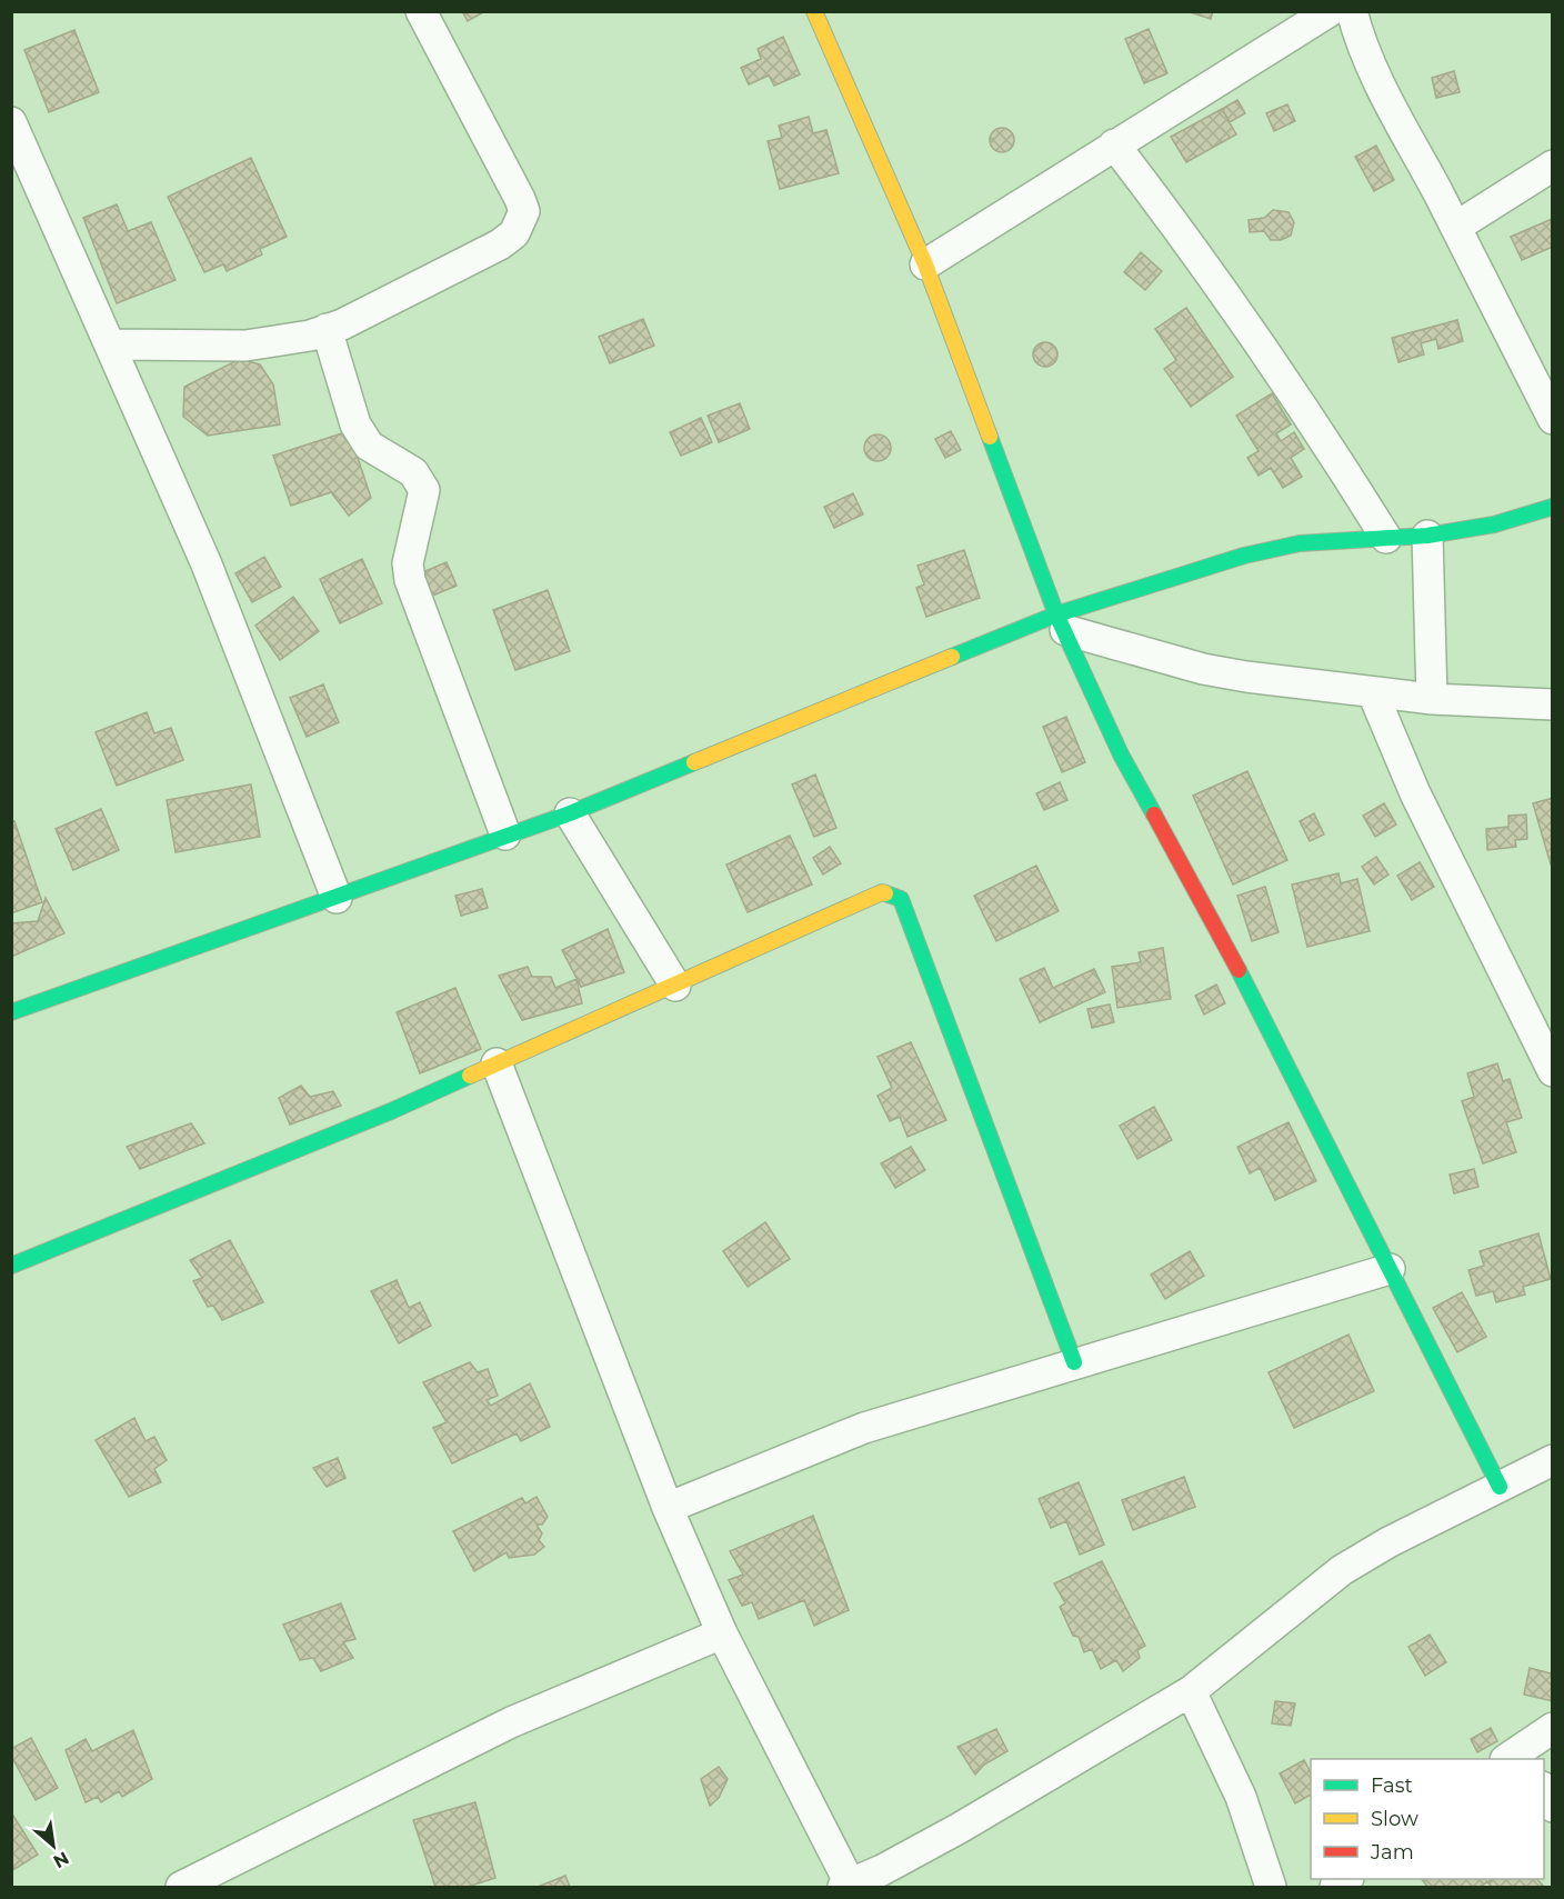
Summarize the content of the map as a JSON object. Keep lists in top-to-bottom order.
{
  "legend": ["Fast", "Slow", "Jam"],
  "north": "bottom right"
}
